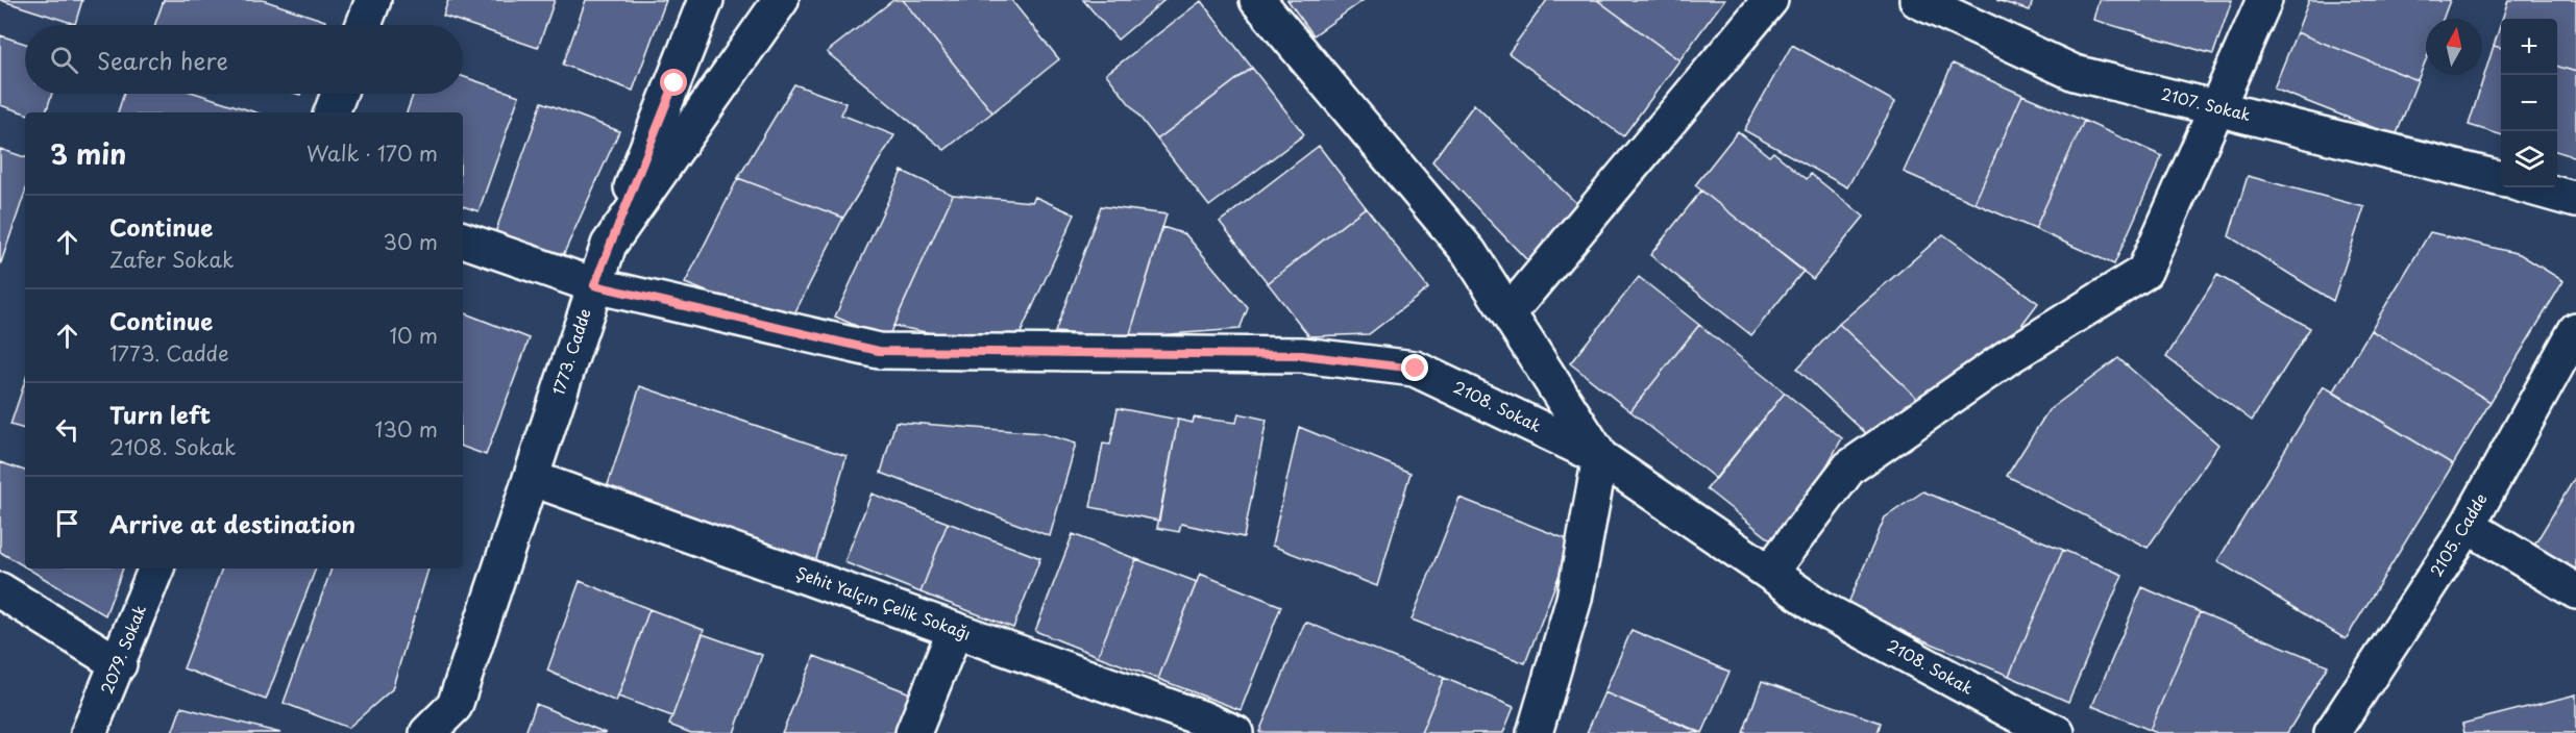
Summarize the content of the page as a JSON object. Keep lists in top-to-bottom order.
{
  "streets": {
    "street": [
      "2107. Sokak",
      "1773. Cadde",
      "2108. Sokak",
      "2105. Cadde",
      "Şehit Yalçın Çelik Sokağı",
      "2079. Sokak"
    ]
  },
  "crossings": [
    ["1773. Cadde", "2108. Sokak"],
    ["1773. Cadde", "Şehit Yalçın Çelik Sokağı"]
  ],
  "north": "top",
  "page": {
    "map_buttons": ["+", "−"],
    "search": "Search here",
    "heading": ["3 min", "Walk · 170 m"],
    "list": [
      ["Continue", "Zafer Sokak", "30 m"],
      ["Continue", "1773. Cadde", "10 m"],
      ["Turn left", "2108. Sokak", "130 m"],
      "Arrive at destination"
    ]
  }
}
